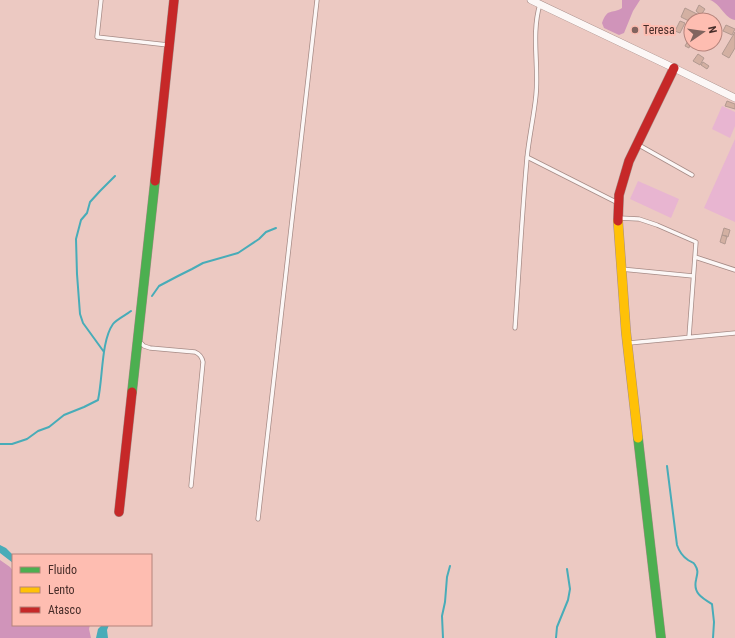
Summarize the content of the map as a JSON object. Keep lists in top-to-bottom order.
{
  "places": ["Teresa"],
  "legend": ["Fluido", "Lento", "Atasco"],
  "north": "right"
}
